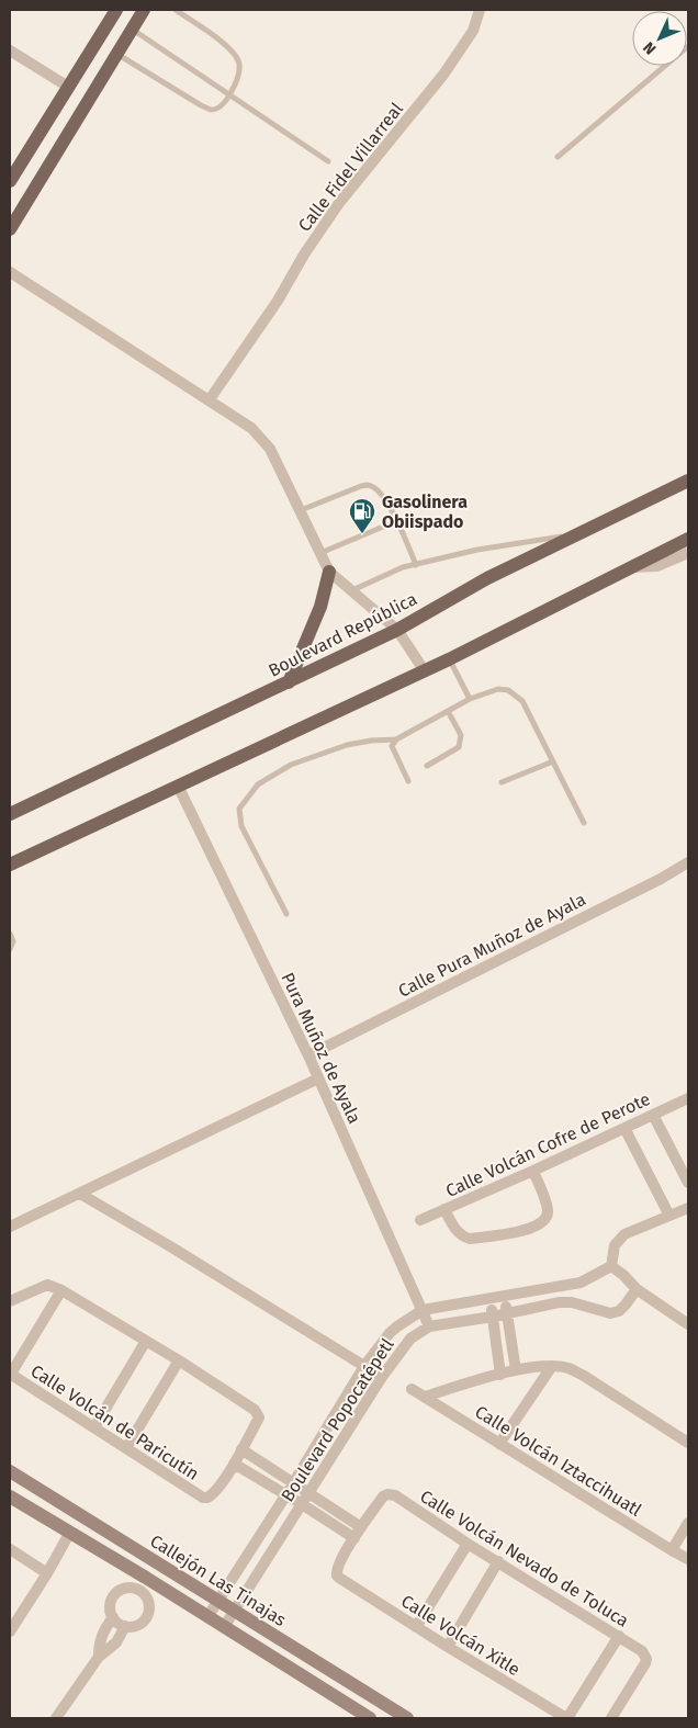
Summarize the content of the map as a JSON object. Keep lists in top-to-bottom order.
{
  "streets": {
    "main road": ["Boulevard República", "Callejón Las Tinajas"],
    "street": [
      "Calle Fidel Villarreal",
      "Calle Pura Muñoz de Ayala",
      "Pura Muñoz de Ayala",
      "Calle Volcán Cofre de Perote",
      "Boulevard Popocatépetl",
      "Calle Volcán de Paricutín",
      "Calle Volcán Iztaccihuatl",
      "Calle Volcán Nevado de Toluca",
      "Calle Volcán Xitle"
    ]
  },
  "crossings": [
    ["Calle Pura Muñoz de Ayala", "Pura Muñoz de Ayala"],
    ["Pura Muñoz de Ayala", "Boulevard Popocatépetl"],
    ["Boulevard Popocatépetl", "Callejón Las Tinajas"]
  ],
  "places": {
    "fuel station": ["Gasolinera Obiispado"]
  },
  "north": "bottom left"
}
